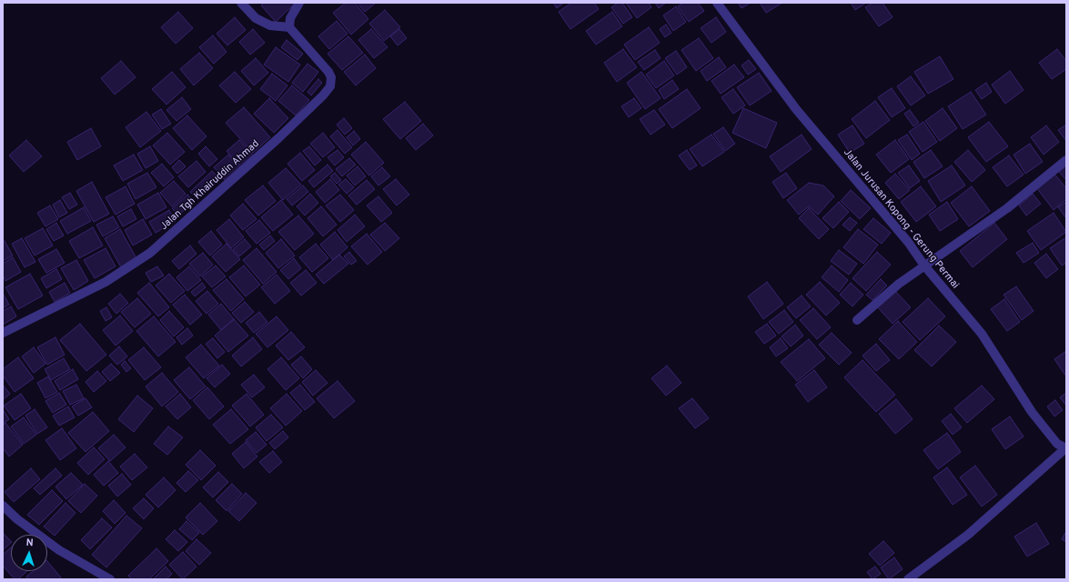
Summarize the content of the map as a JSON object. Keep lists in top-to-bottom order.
{
  "streets": {
    "street": ["Jalan Tgh Khairuddin Ahmad", "Jalan Jurusan Kopong - Gerung Permai"]
  },
  "north": "top"
}
